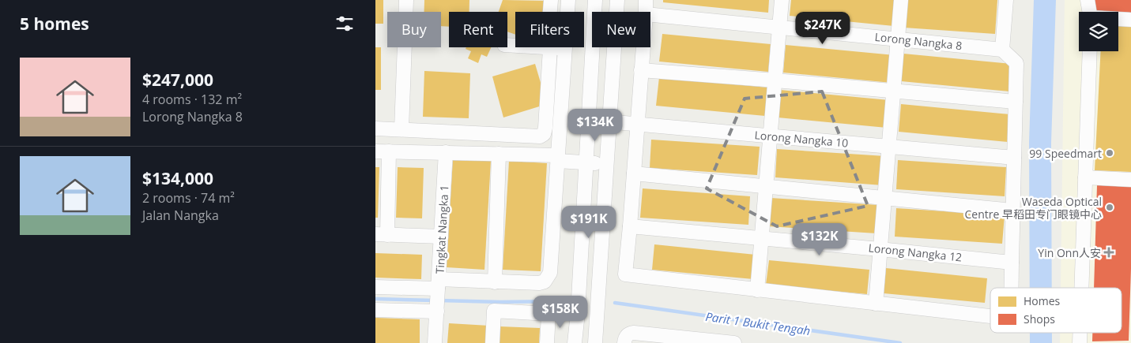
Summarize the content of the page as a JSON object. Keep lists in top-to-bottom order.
{
  "streets": {
    "street": [
      "Lorong Nangka 8",
      "Lorong Nangka 10",
      "Tingkat Nangka 1",
      "Lorong Nangka 12"
    ]
  },
  "water": ["Parit 1 Bukit Tengah"],
  "places": {
    "other": ["99 Speedmart", "Waseda Optical Centre 早稻田专门眼镜中心"],
    "health": ["Yin Onn人安"]
  },
  "legend": ["Homes", "Shops"],
  "page": {
    "heading": "5 homes",
    "price": [
      "$247K",
      "$134K",
      "$191K",
      "$132K",
      "$158K"
    ],
    "chip": [
      "Buy",
      "Rent",
      "Filters",
      "New"
    ],
    "list": [
      {
        "name": "$247,000",
        "note": "4 rooms · 132 m² · Lorong Nangka 8"
      },
      {
        "name": "$134,000",
        "note": "2 rooms · 74 m² · Jalan Nangka"
      }
    ]
  }
}
